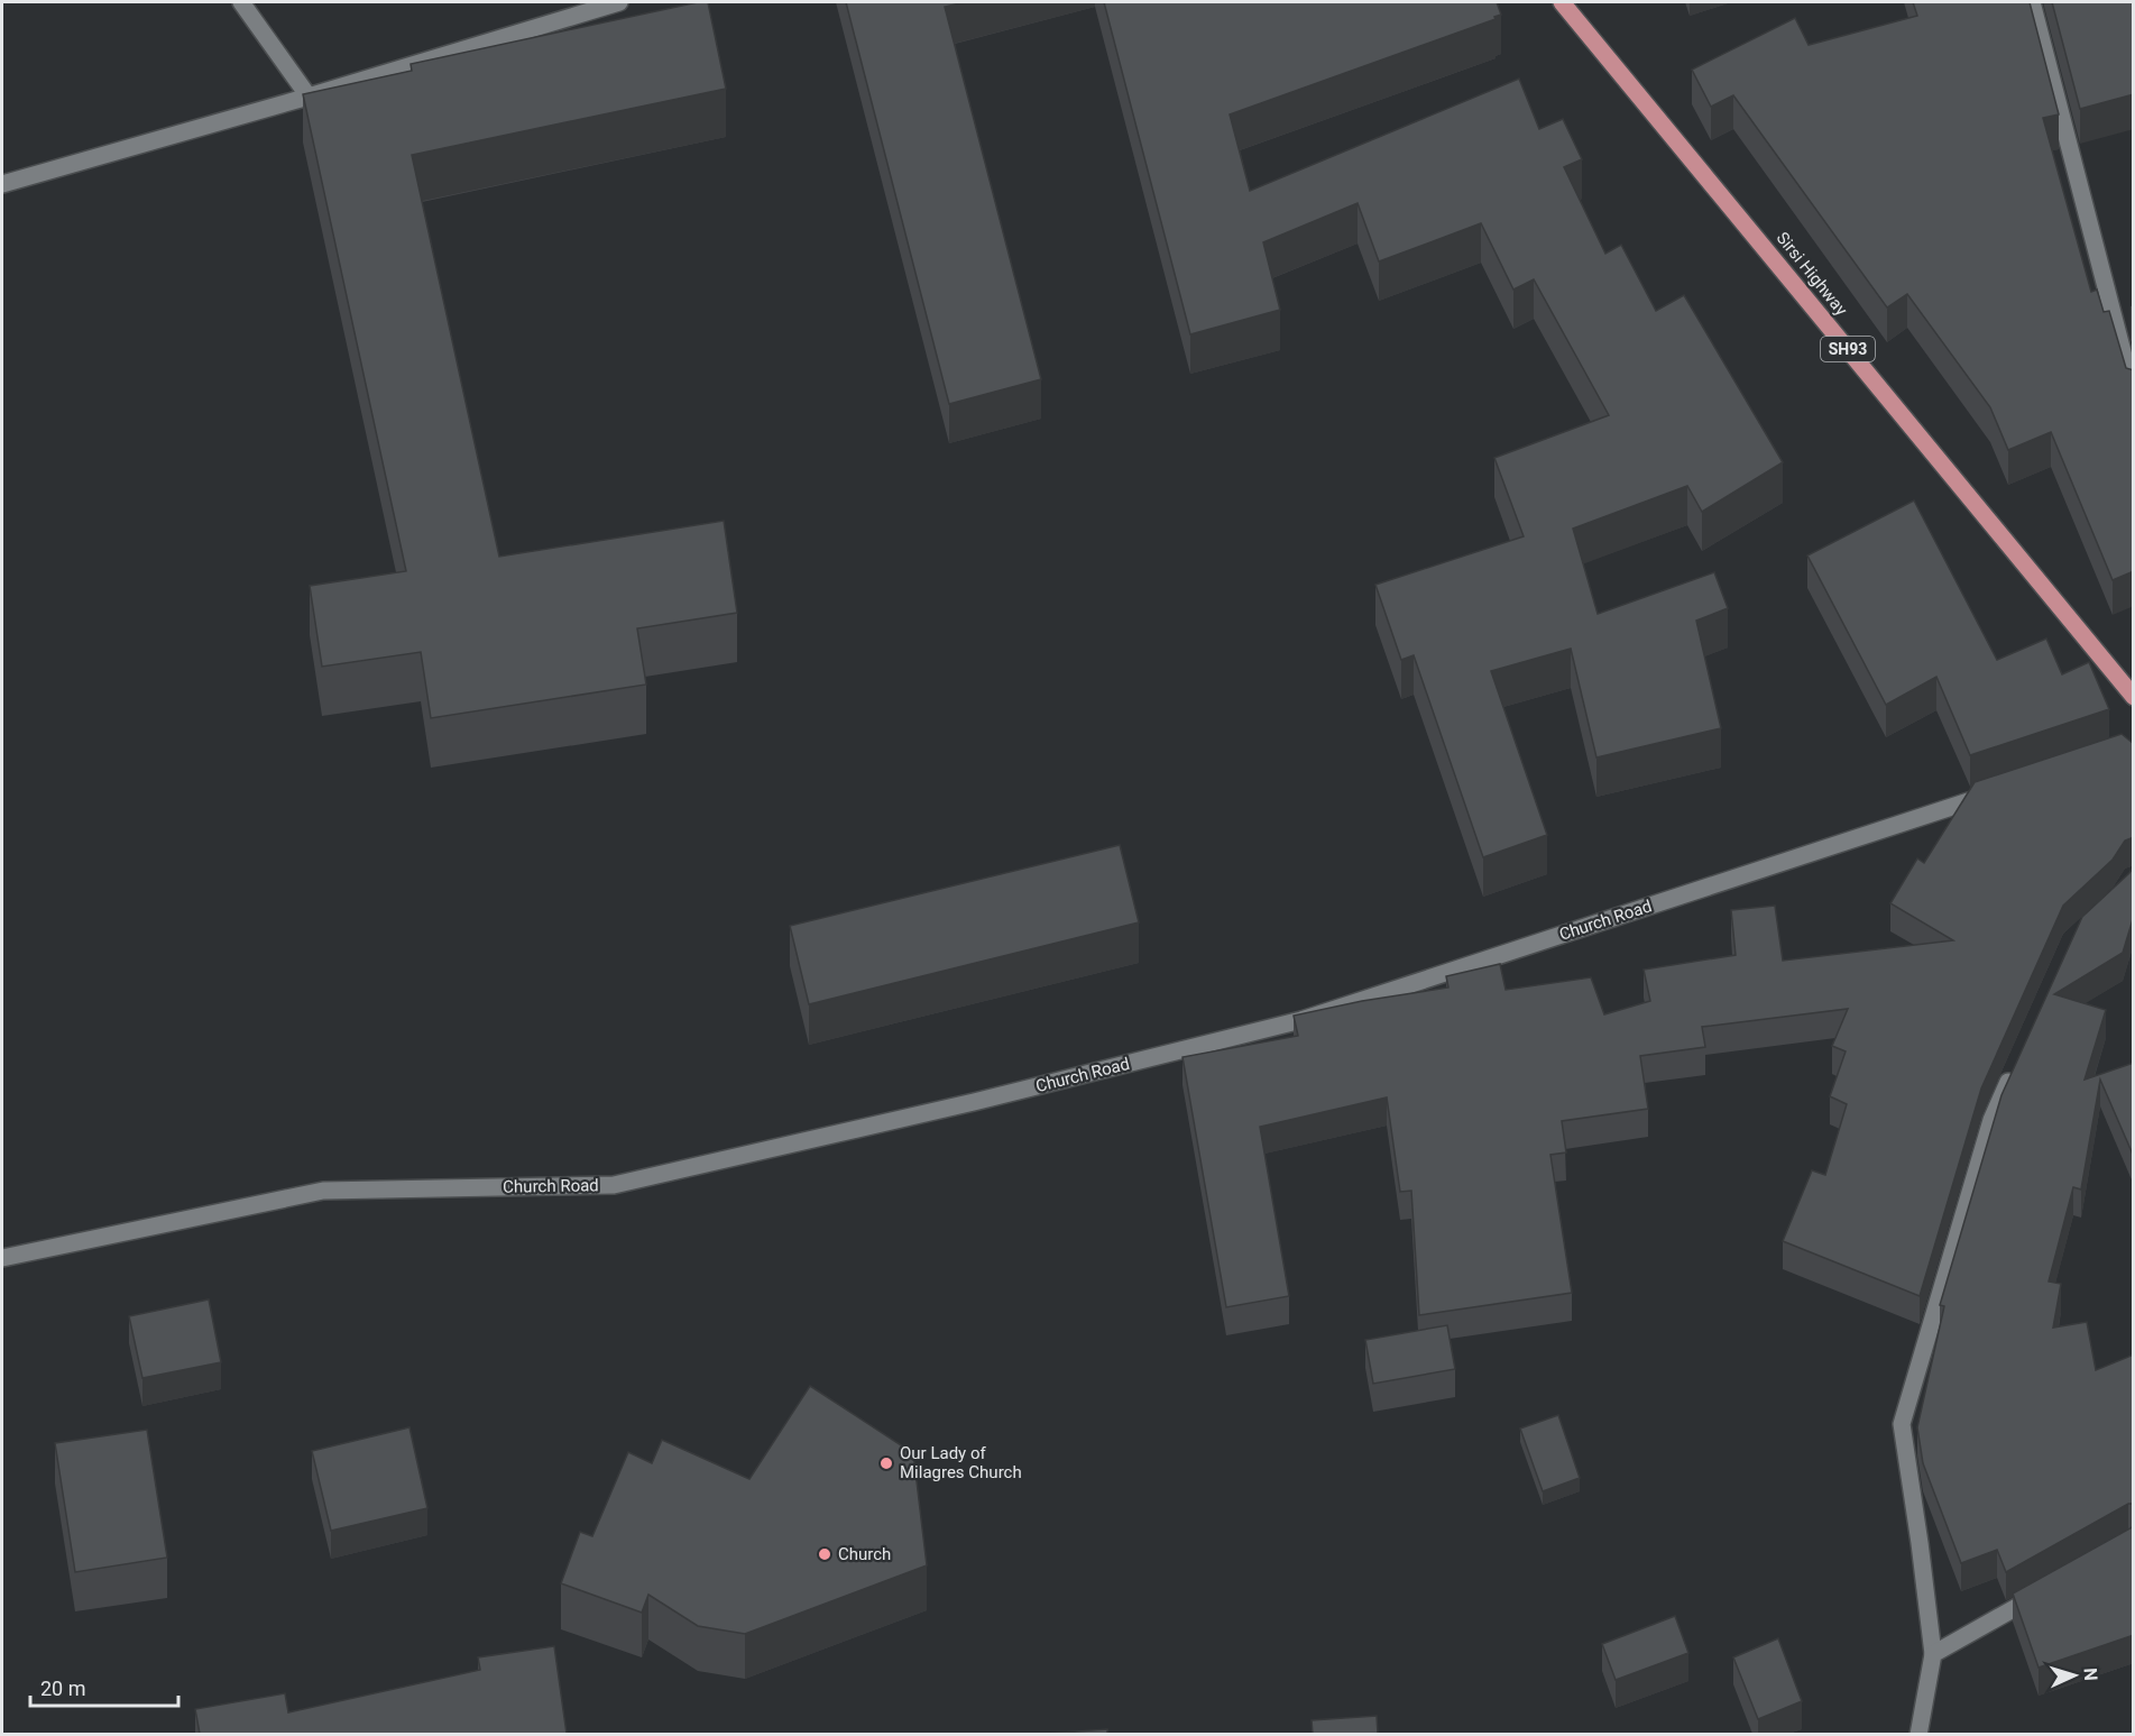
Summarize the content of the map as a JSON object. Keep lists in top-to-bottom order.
{
  "streets": {
    "main road": ["Sirsi Highway", "SH93"],
    "street": ["Church Road"]
  },
  "places": ["Our Lady of Milagres Church", "Church"],
  "scale_bar": "20 m",
  "north": "right"
}
